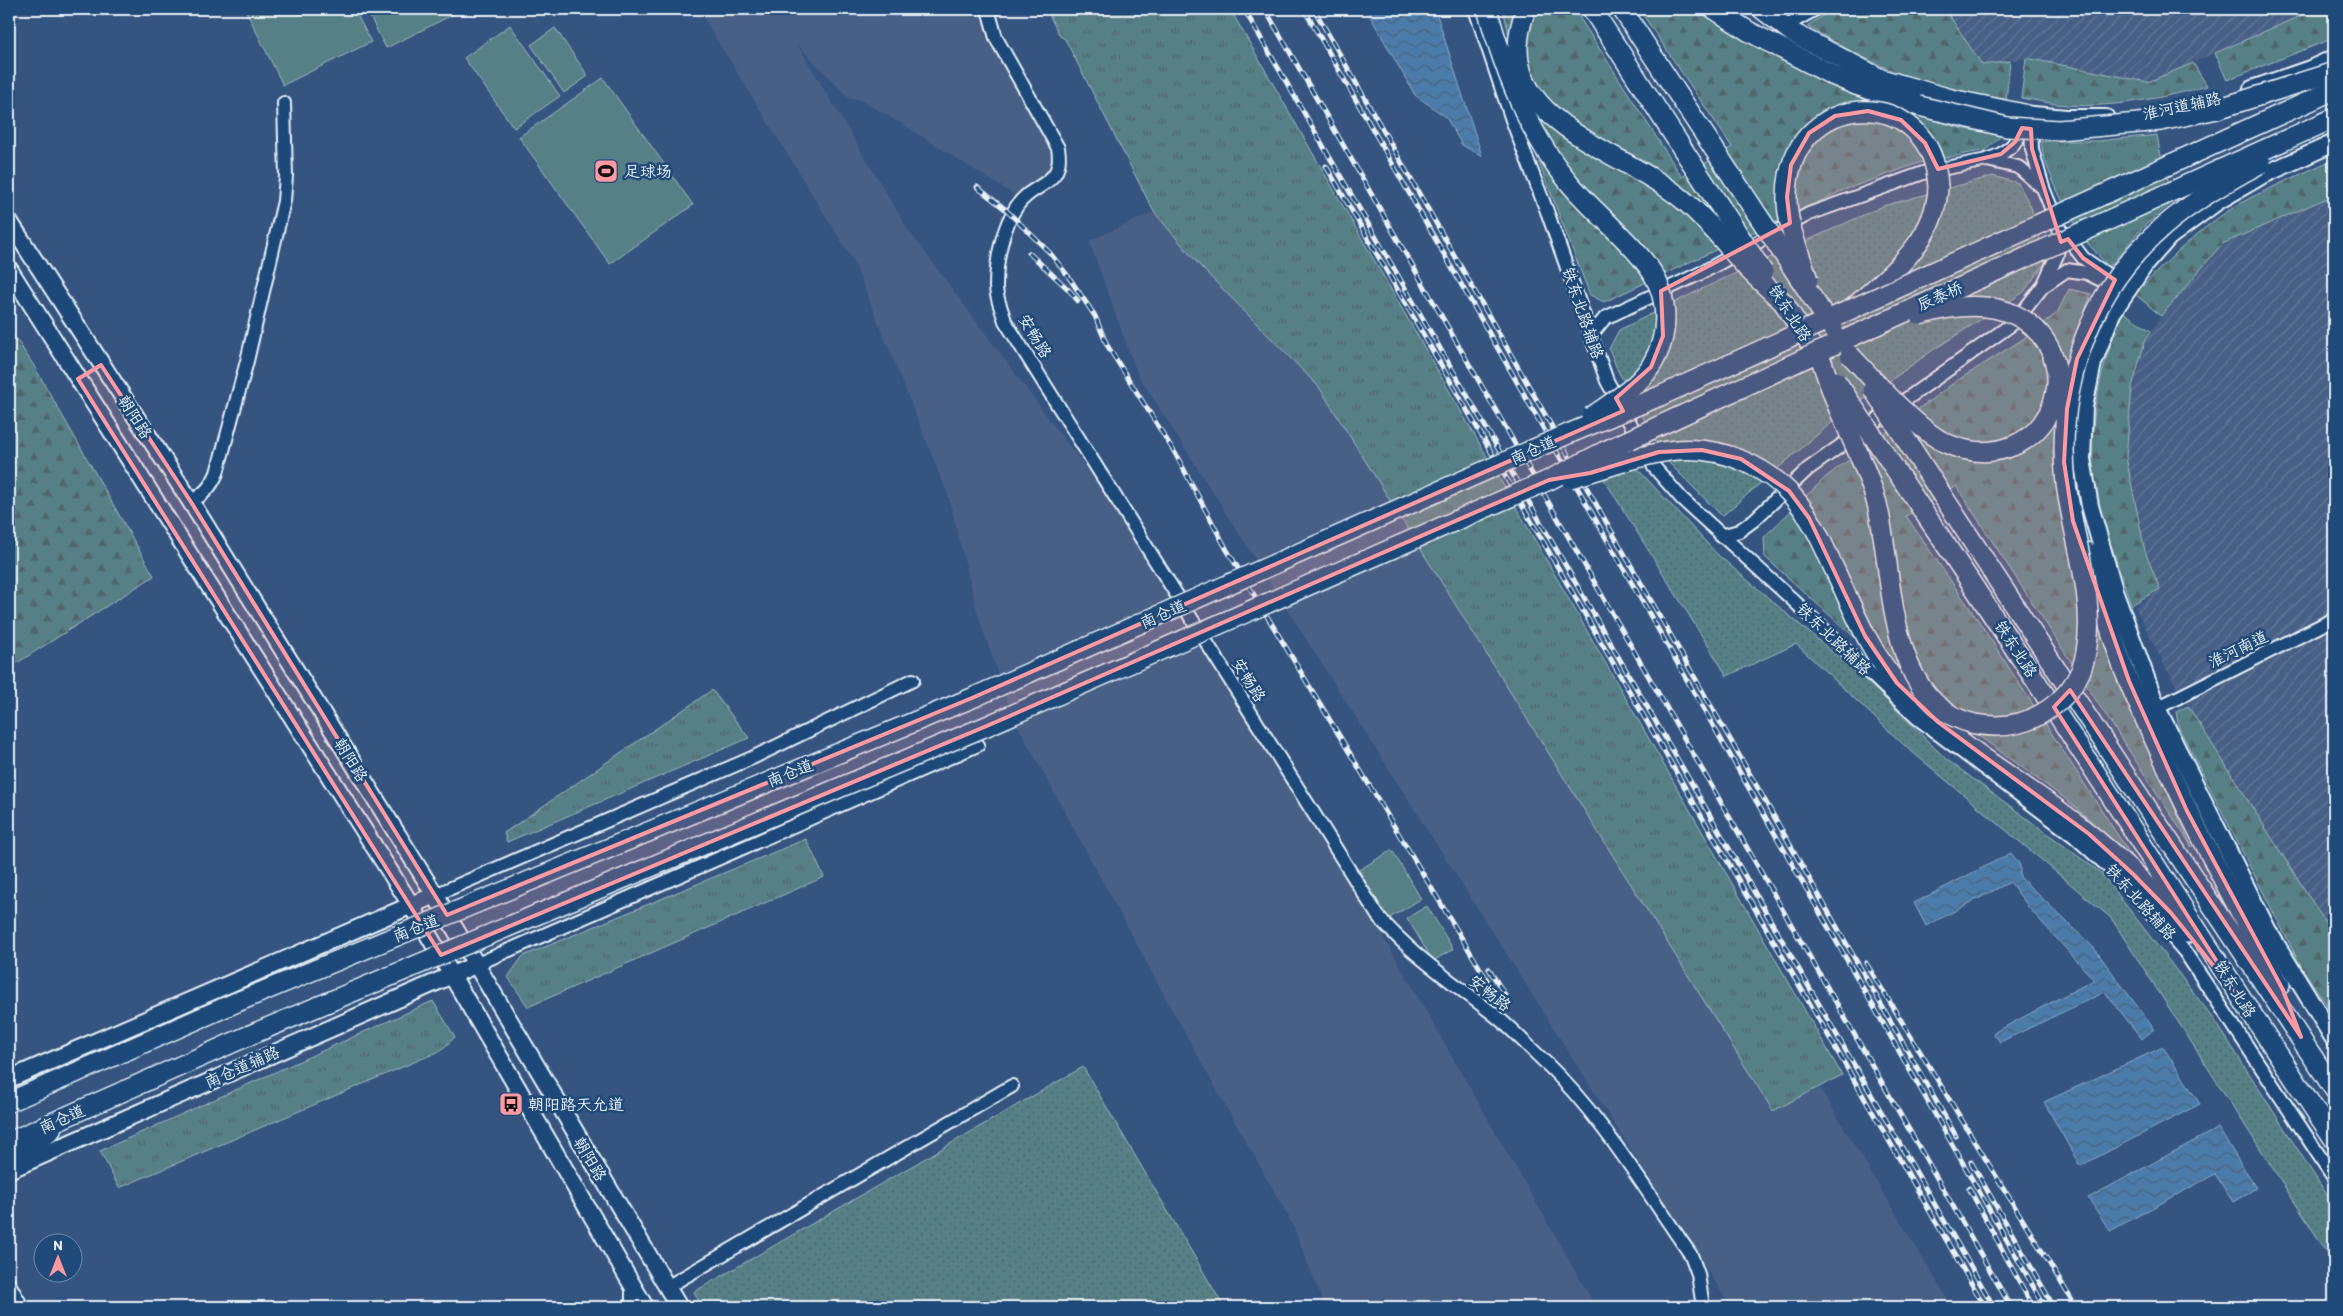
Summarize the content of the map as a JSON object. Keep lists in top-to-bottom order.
{
  "streets": {
    "highway": ["辰泰桥", "铁东北路", "南仓道"],
    "main road": ["淮河道辅路", "朝阳路", "南仓道辅路"],
    "street": ["铁东北路辅路", "安畅路", "淮河南道"]
  },
  "crossings": [
    ["辰泰桥", "南仓道"],
    ["朝阳路", "南仓道辅路"]
  ],
  "places": {
    "sports": ["足球场"],
    "bus stop": ["朝阳路天允道"]
  },
  "north": "top"
}
